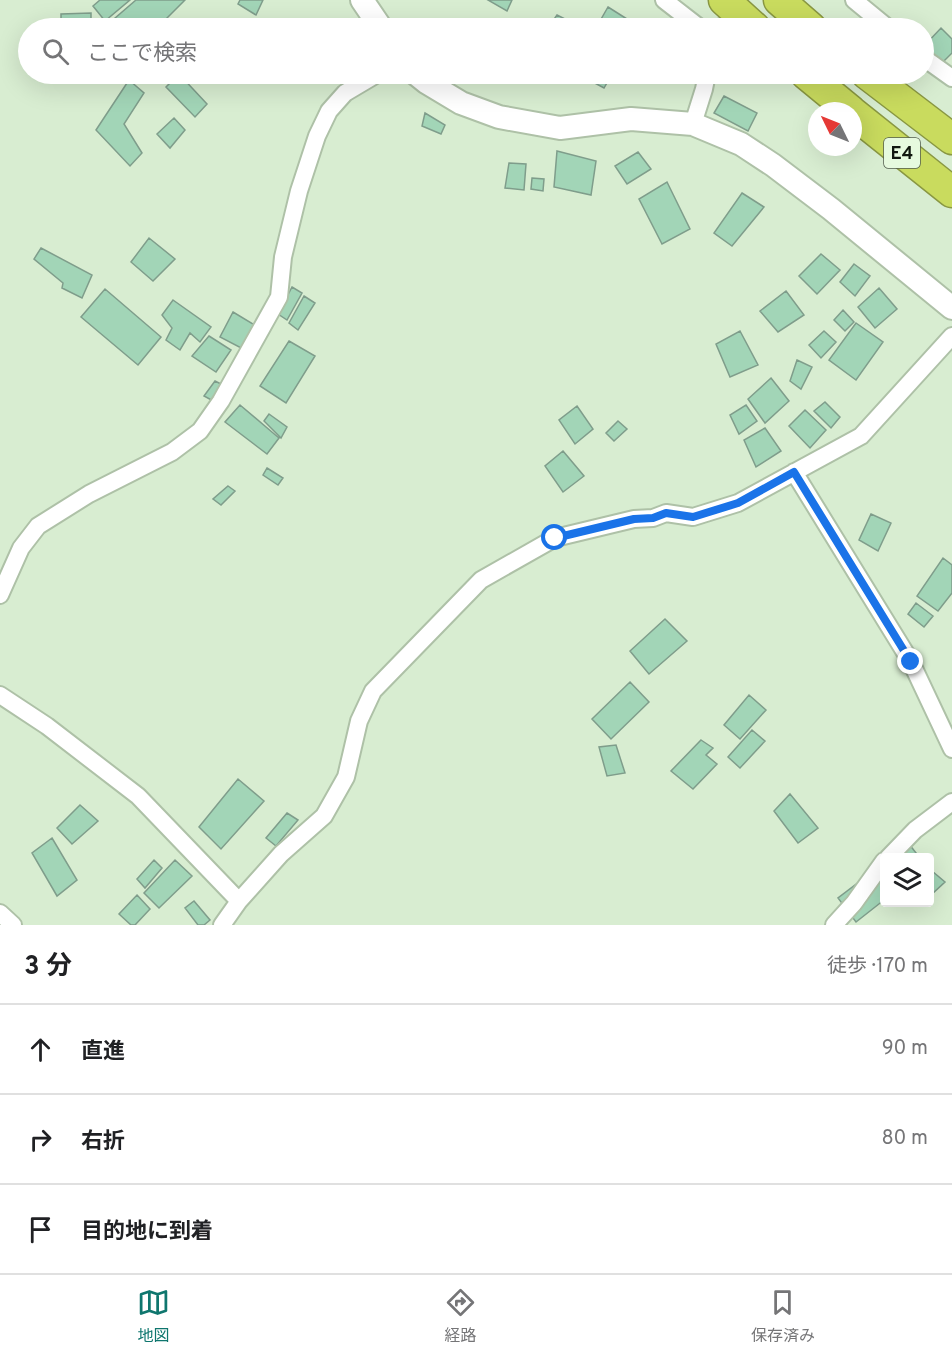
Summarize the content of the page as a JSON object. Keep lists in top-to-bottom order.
{
  "streets": {
    "highway": ["E4"]
  },
  "north": "top left",
  "page": {
    "search": "ここで検索",
    "heading": ["3 分", "徒歩 · 170 m"],
    "list": [
      ["直進", "90 m"],
      ["右折", "80 m"],
      "目的地に到着"
    ],
    "nav": ["地図", "経路", "保存済み"]
  }
}
